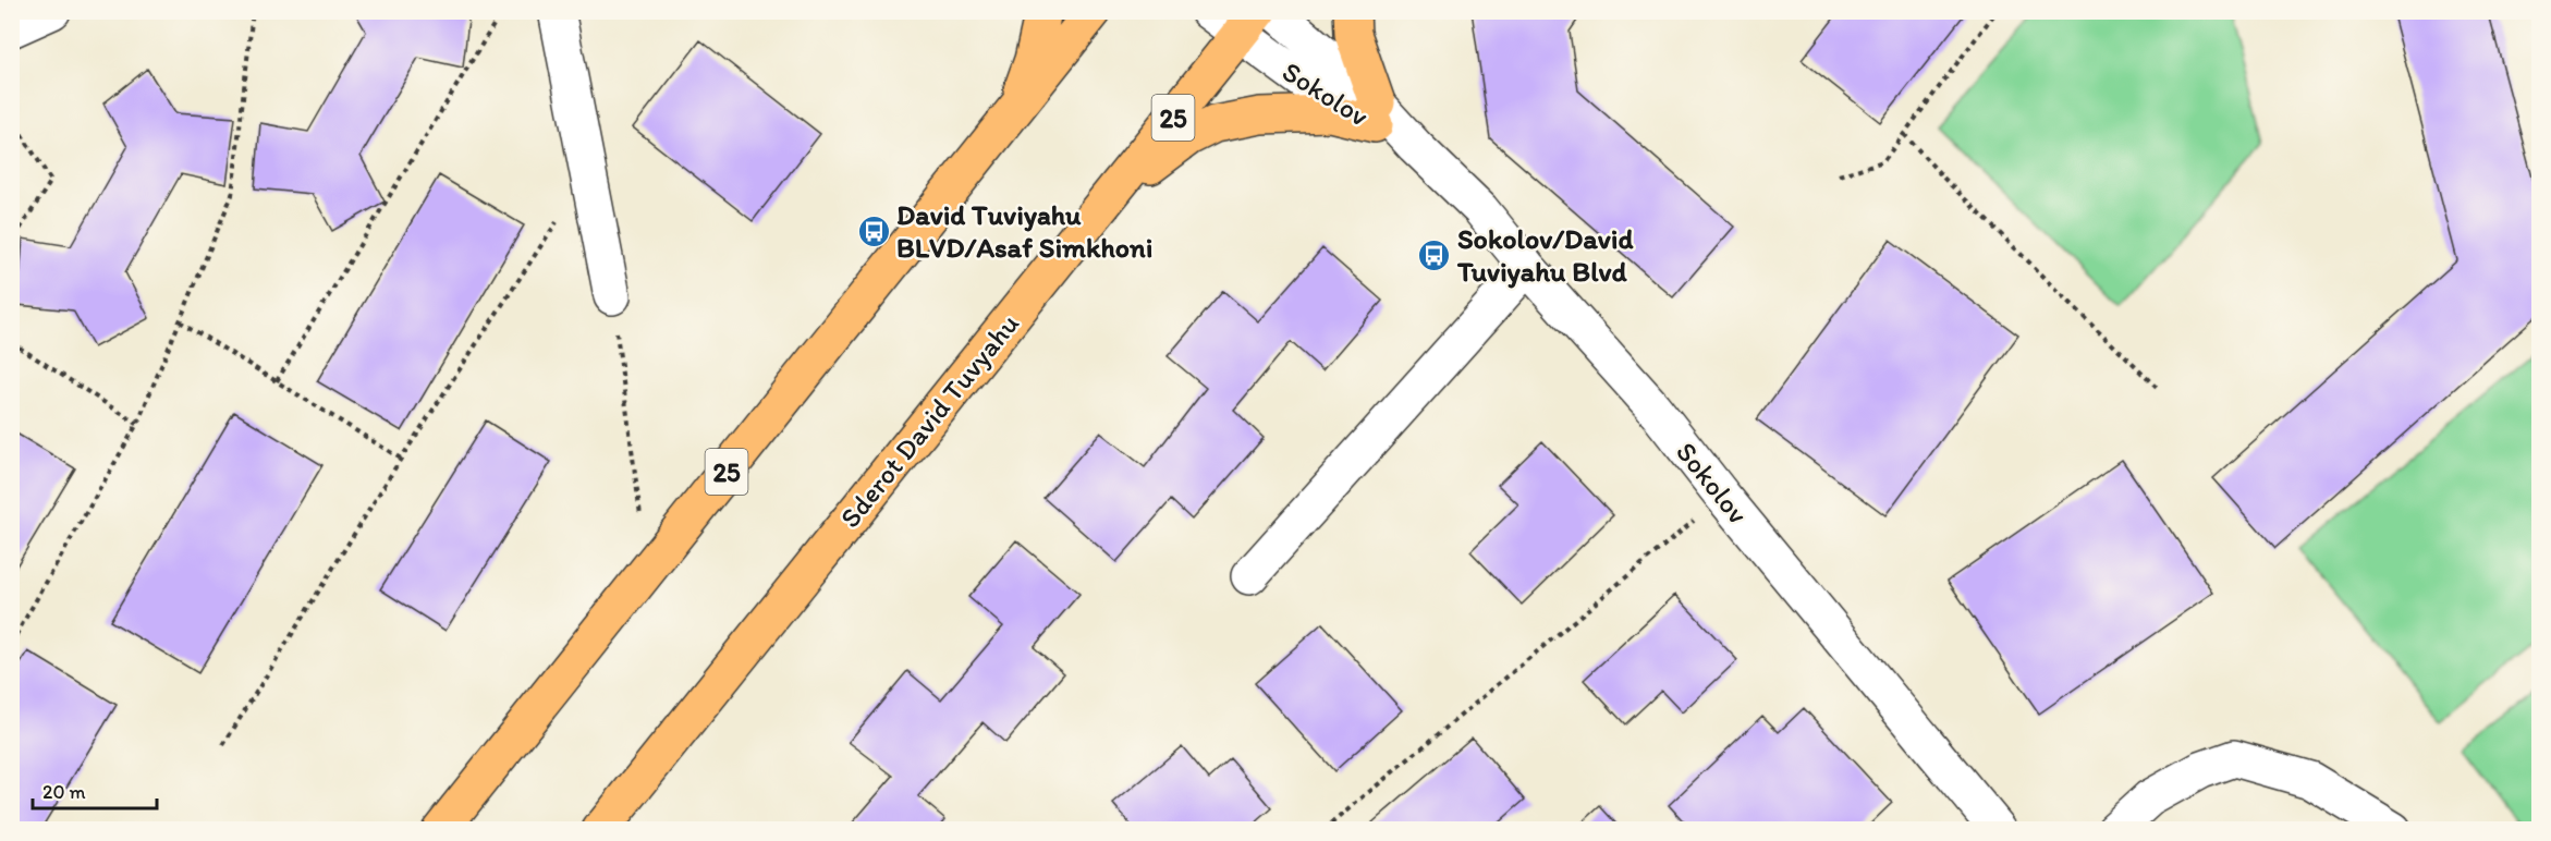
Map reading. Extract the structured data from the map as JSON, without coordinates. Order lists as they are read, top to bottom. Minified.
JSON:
{"streets":{"highway":["25","Sderot David Tuvyahu"],"street":["Sokolov"]},"crossings":[["Sokolov","Sderot David Tuvyahu"]],"places":{"bus stop":["David Tuviyahu BLVD/Asaf Simkhoni","Sokolov/David Tuviyahu Blvd"]},"scale_bar":"20 m"}
